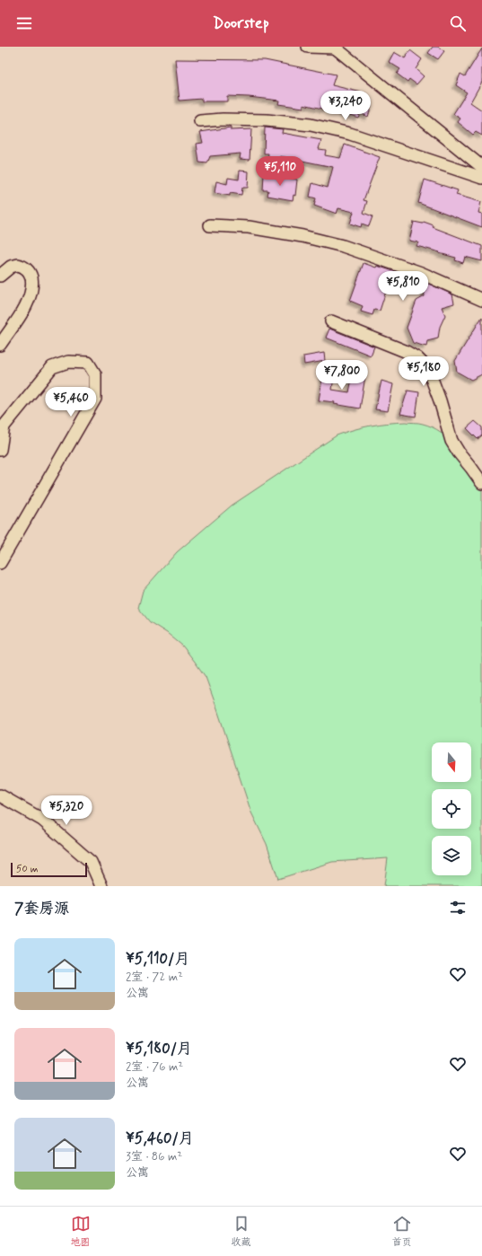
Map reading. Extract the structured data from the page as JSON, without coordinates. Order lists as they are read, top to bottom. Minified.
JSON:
{"scale_bar":"50 m","north":"bottom","page":{"header":"Doorstep","price":["¥3,240","¥5,110","¥5,810","¥5,180","¥7,800","¥5,460","¥5,320"],"scale":"50 m","heading":"7套房源","list":[{"name":"¥5,110/月","note":"2室 · 72 m² · 公寓"},{"name":"¥5,180/月","note":"2室 · 76 m² · 公寓"},{"name":"¥5,460/月","note":"3室 · 86 m² · 公寓"}],"tabs":["地图","收藏","首页"]}}
